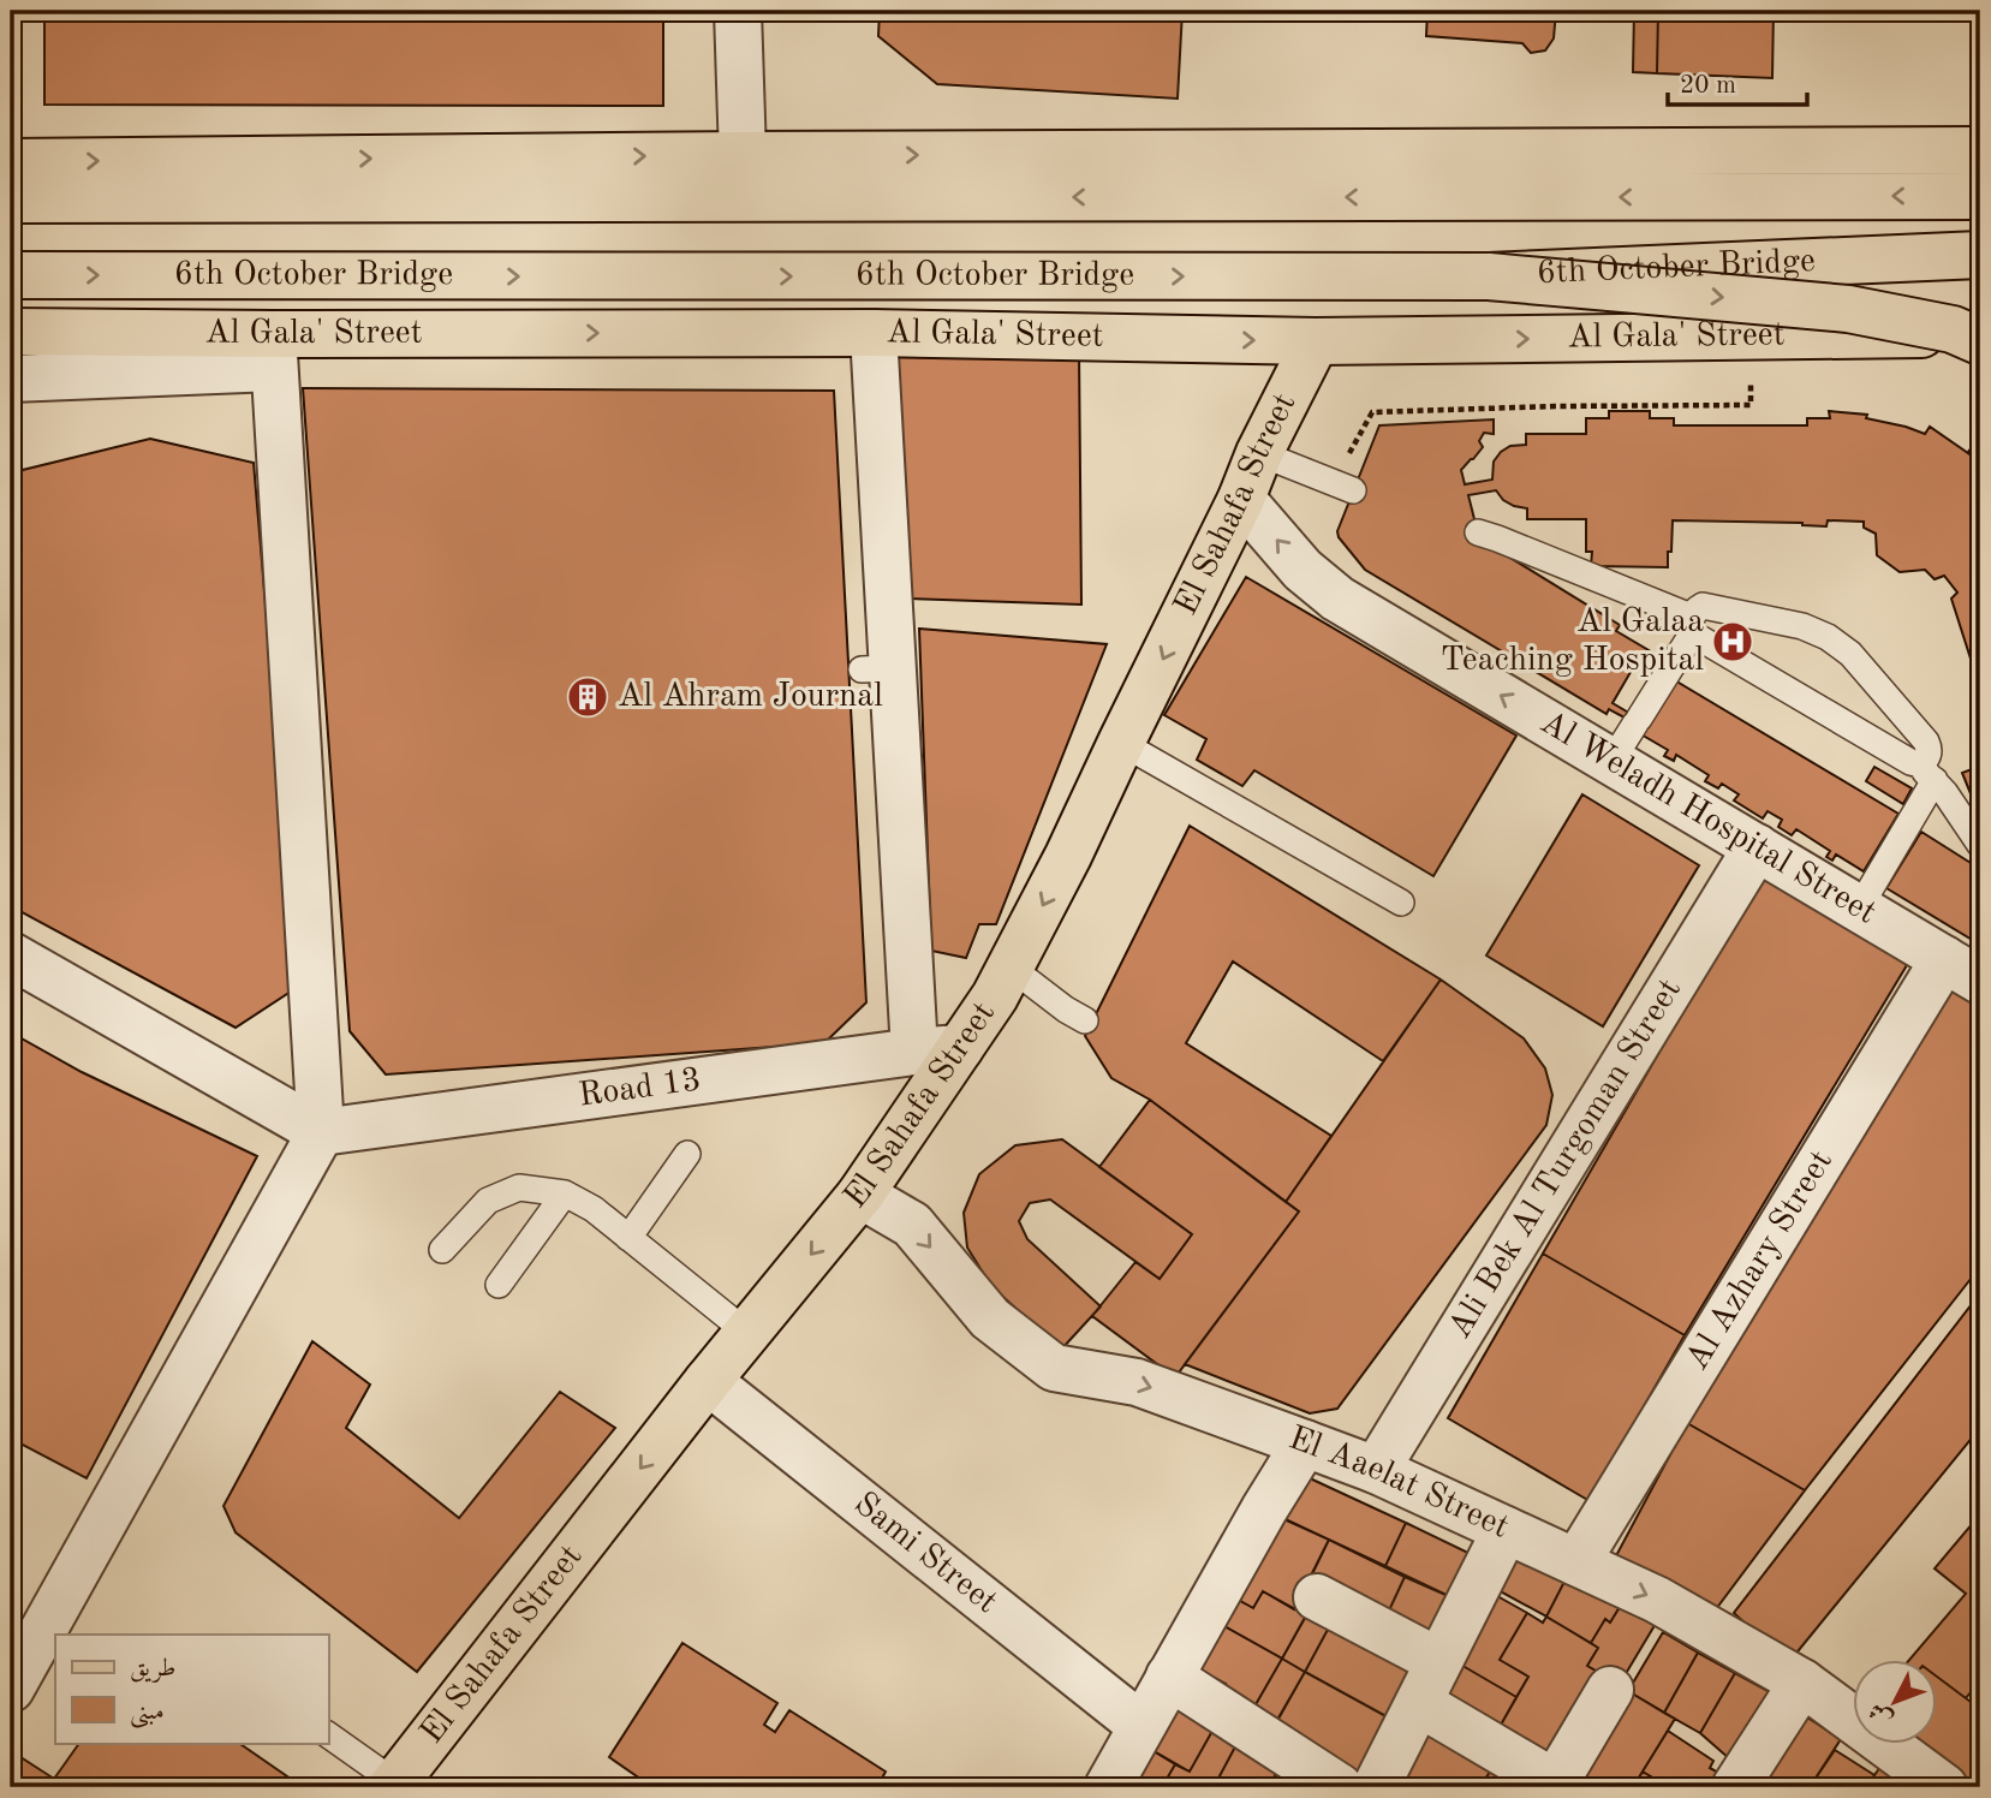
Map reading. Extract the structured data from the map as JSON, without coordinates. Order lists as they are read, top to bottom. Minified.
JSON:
{"streets":{"main road":["6th October Bridge","Al Gala' Street","El Sahafa Street"],"street":["Al Weladh Hospital Street","Road 13","Ali Bek Al Turgoman Street","Al Azhary Street","El Aaelat Street","Sami Street"]},"crossings":[["Al Gala' Street","El Sahafa Street"],["El Sahafa Street","Al Weladh Hospital Street"],["El Sahafa Street","Road 13"],["El Sahafa Street","El Aaelat Street"],["El Sahafa Street","Sami Street"],["Al Weladh Hospital Street","Ali Bek Al Turgoman Street"],["Al Weladh Hospital Street","Al Azhary Street"],["Ali Bek Al Turgoman Street","El Aaelat Street"],["Al Azhary Street","El Aaelat Street"]],"one_way":["El Sahafa Street","Al Weladh Hospital Street","El Aaelat Street"],"places":{"hospital":["Al Galaa Teaching Hospital"],"building":["Al Ahram Journal"]},"legend":["طريق","مبنى"],"scale_bar":"20 m","north":"bottom left"}
